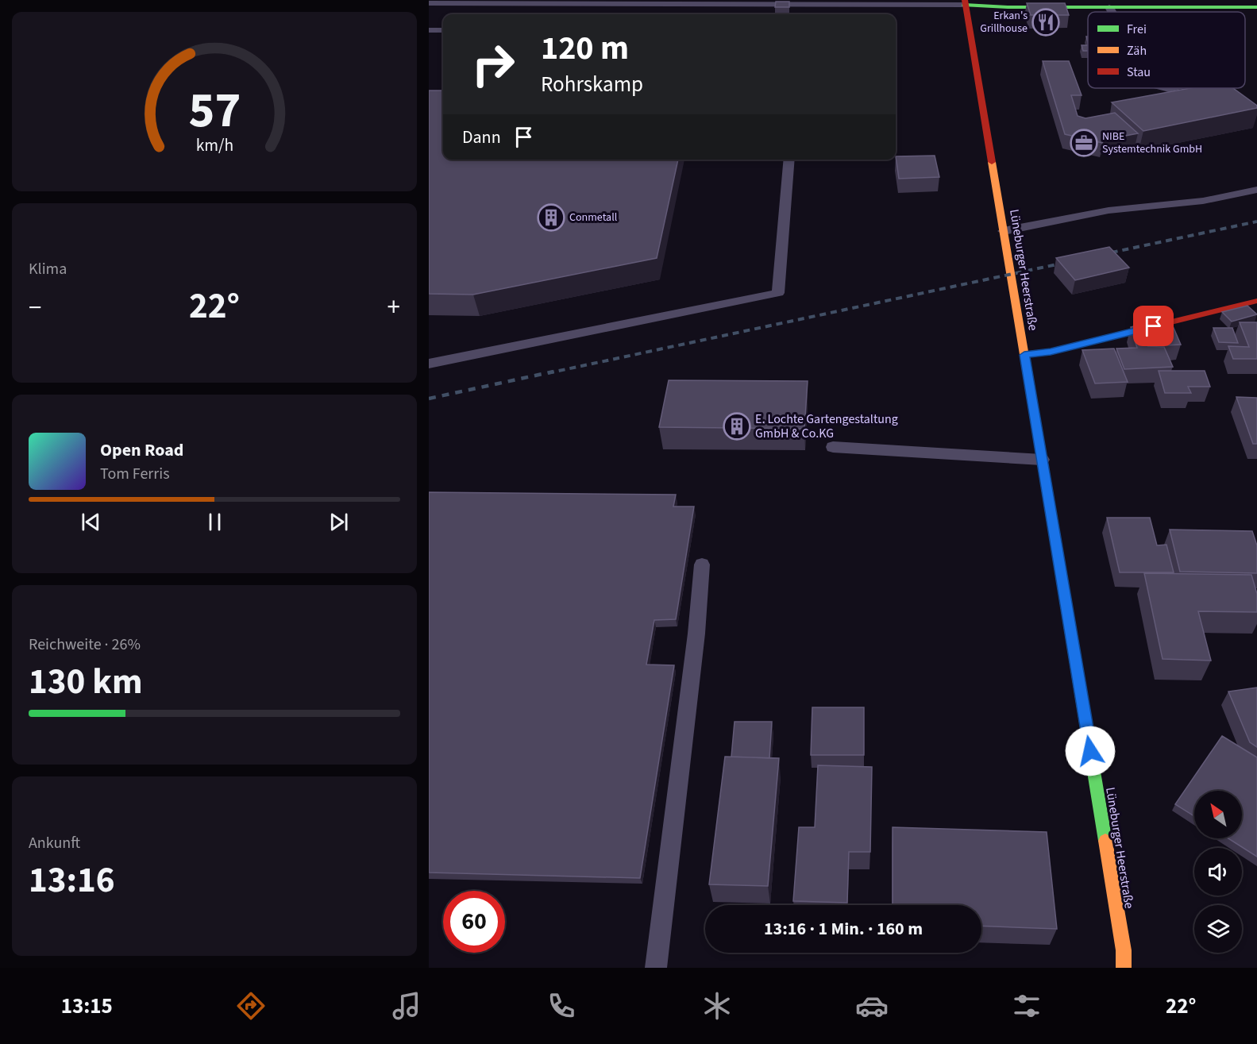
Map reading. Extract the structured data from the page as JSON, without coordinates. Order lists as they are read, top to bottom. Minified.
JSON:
{"streets":{"main road":["Lüneburger Heerstraße"]},"places":{"restaurant":["Erkan's Grillhouse"],"office":["NIBE Systemtechnik GmbH"],"building":["Conmetall","E. Lochte Gartengestaltung GmbH & Co.KG"]},"legend":["Frei","Zäh","Stau"],"north":"top left","page":{"turn":["120 m","Rohrskamp"],"then":"Dann","tile":["Klima",["Reichweite · 26%","130 km"],["Ankunft","13:16"]],"heat":["−","22°","+"],"song":["Open Road","Tom Ferris"],"limit":"60","trip":"13:16 · 1 Min. · 160 m","tabs":["13:15","22°"],"gauge":["57","km/h"]}}
